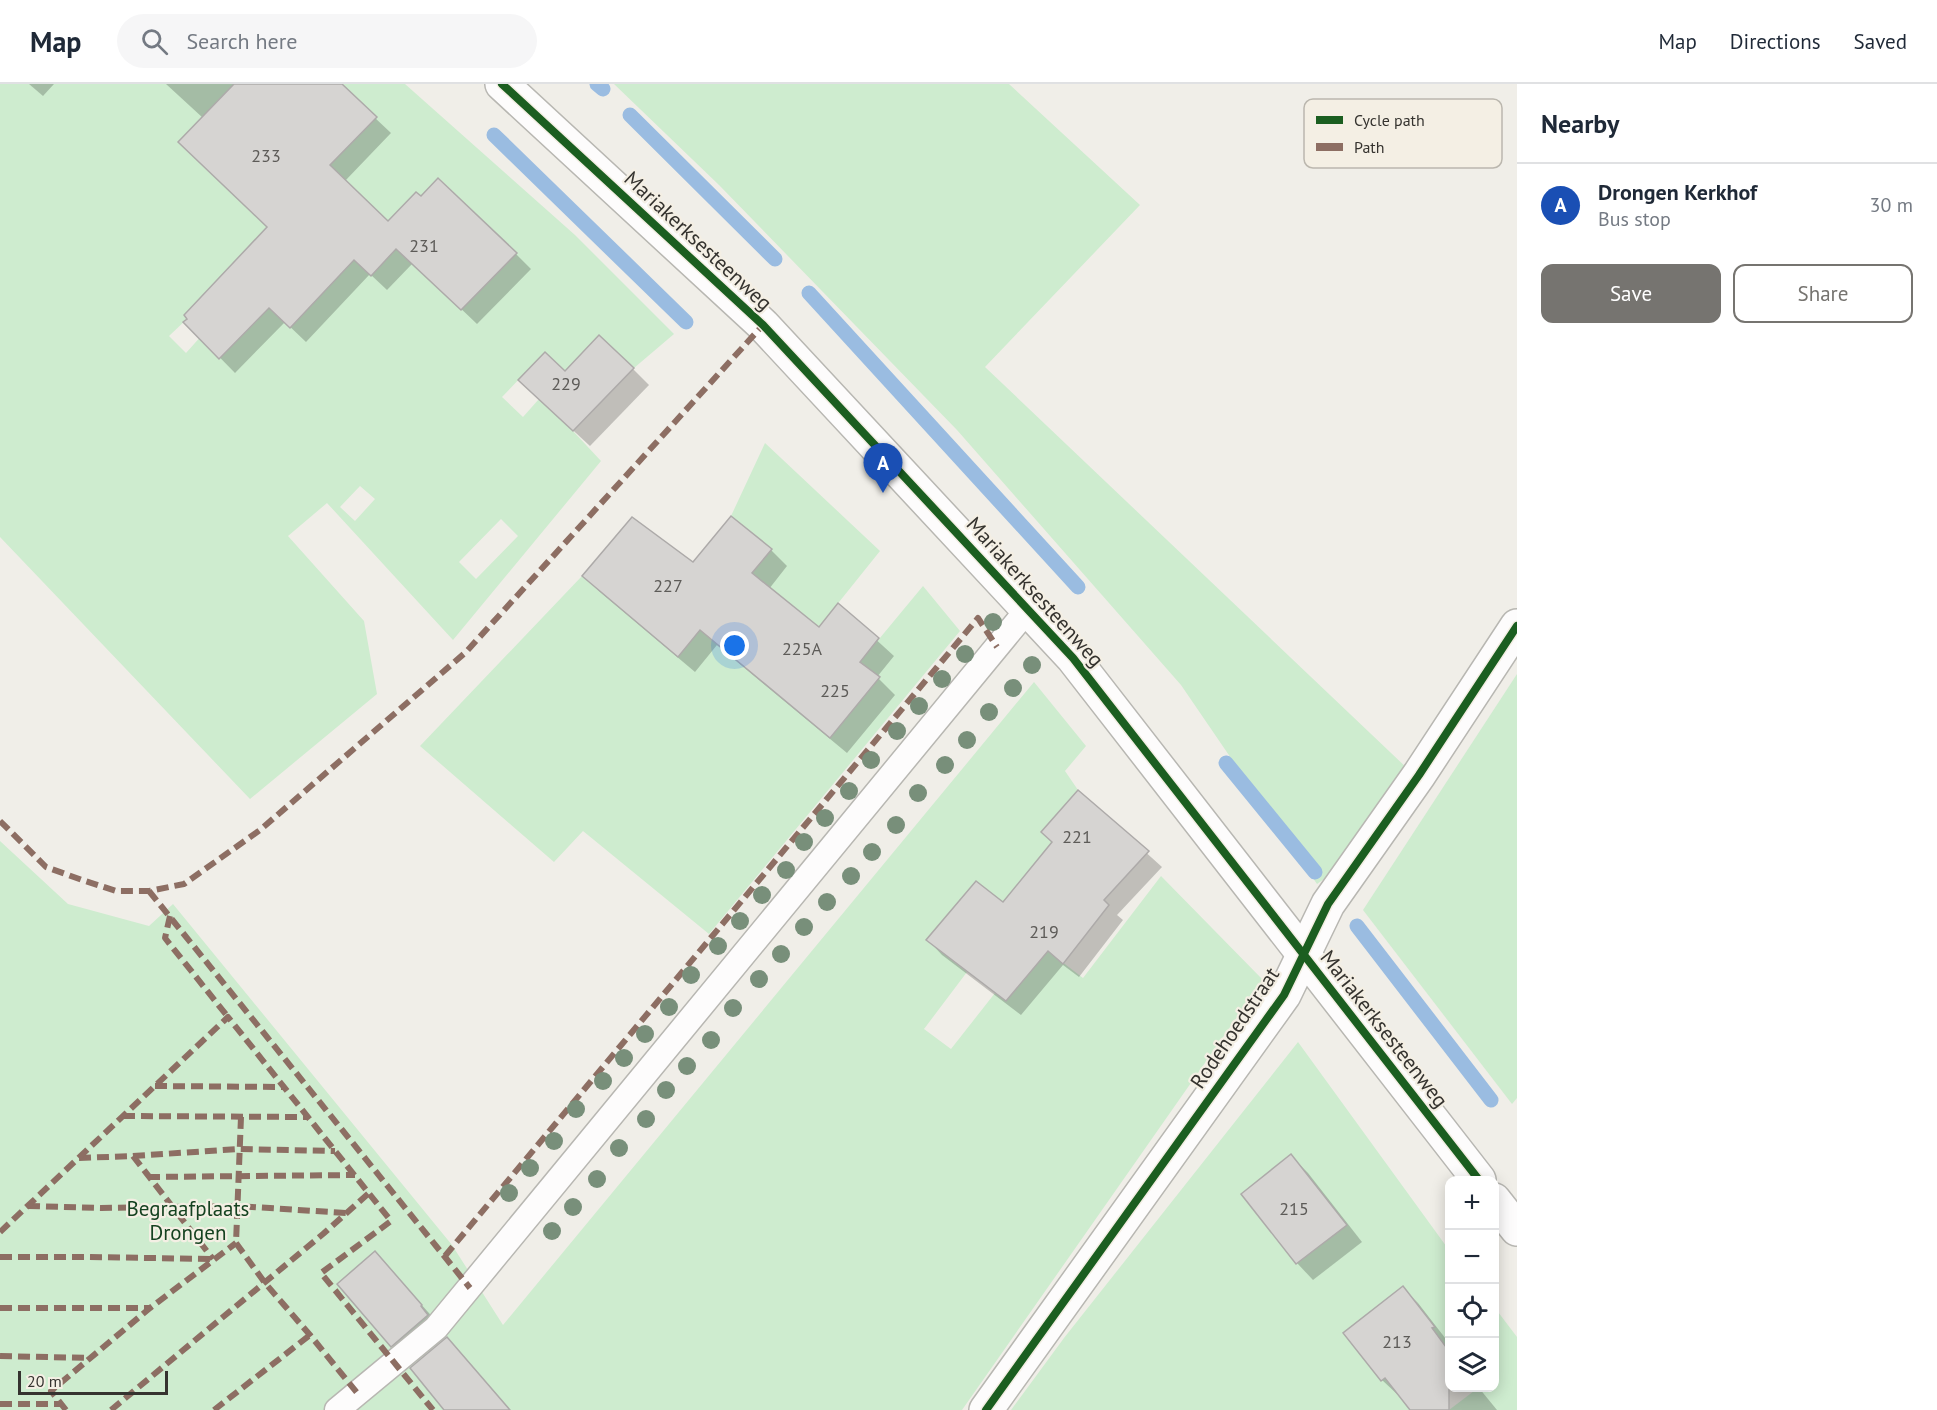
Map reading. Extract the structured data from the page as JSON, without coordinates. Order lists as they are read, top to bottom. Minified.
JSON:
{"streets":{"street":["Mariakerksesteenweg","Rodehoedstraat"]},"crossings":[["Mariakerksesteenweg","Rodehoedstraat"]],"parks":["Begraafplaats Drongen"],"house_numbers":["233","231","229","227","225A","225","221","219","215","213"],"legend":["Cycle path","Path"],"scale_bar":"20 m","page":{"header":"Map","search":"Search here","nav":["Map","Directions","Saved"],"heading":"Nearby","list":[{"mark":"A","name":"Drongen Kerkhof","note":"Bus stop","value":"30 m"}],"buttons":["Save","Share"],"pins":"A","map_buttons":["+","−"],"scale":"20 m"}}
